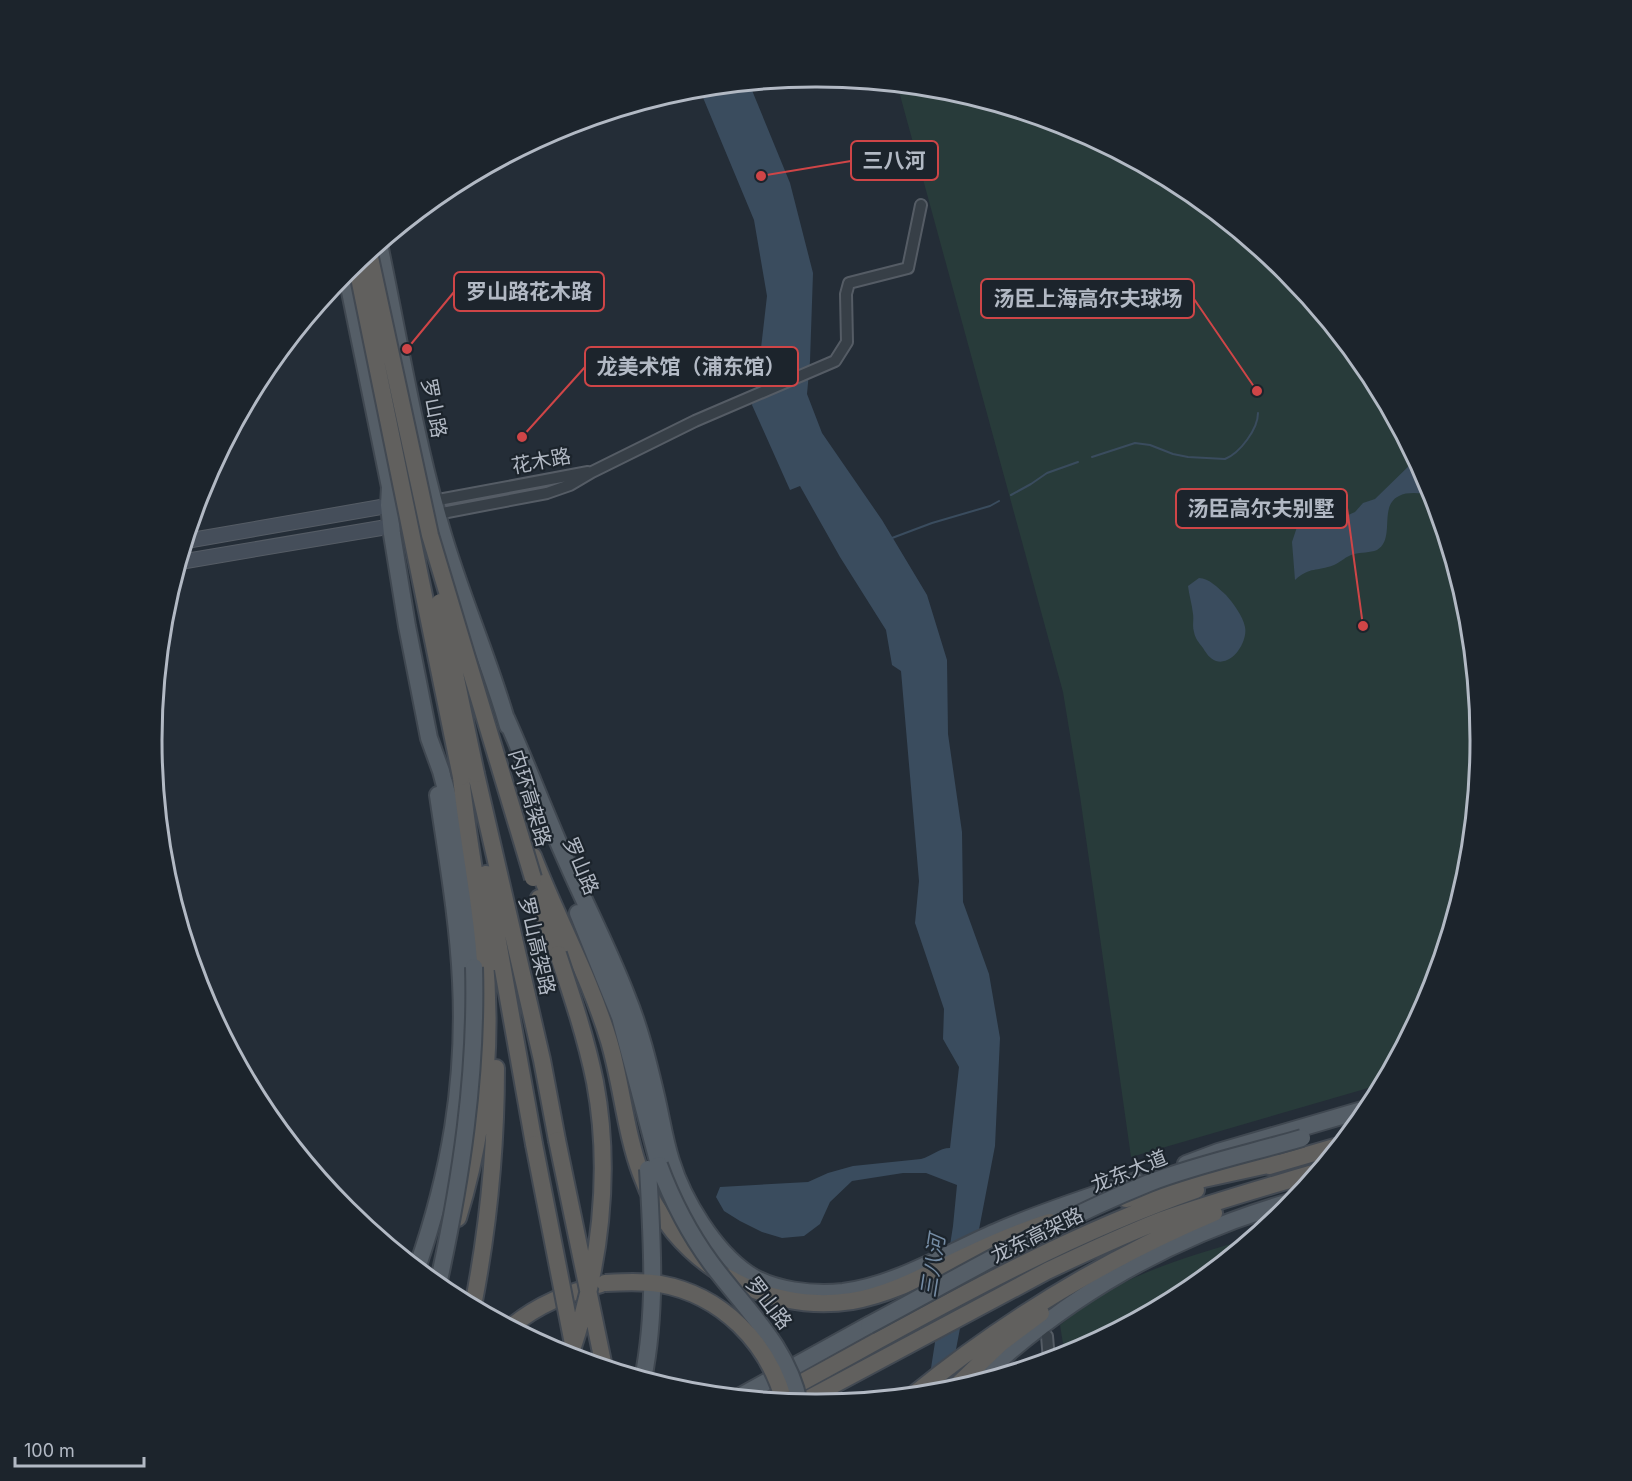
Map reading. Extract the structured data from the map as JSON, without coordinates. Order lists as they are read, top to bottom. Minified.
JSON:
{"streets":{"highway":["内环高架路","罗山高架路","龙东高架路"],"main road":["罗山路","花木路","龙东大道"]},"crossings":[["罗山路","花木路"],["内环高架路","罗山高架路"]],"water":["三八河"],"places":["三八河","罗山路花木路","汤臣上海高尔夫球场","龙美术馆（浦东馆）","汤臣高尔夫别墅"],"scale_bar":"100 m"}
